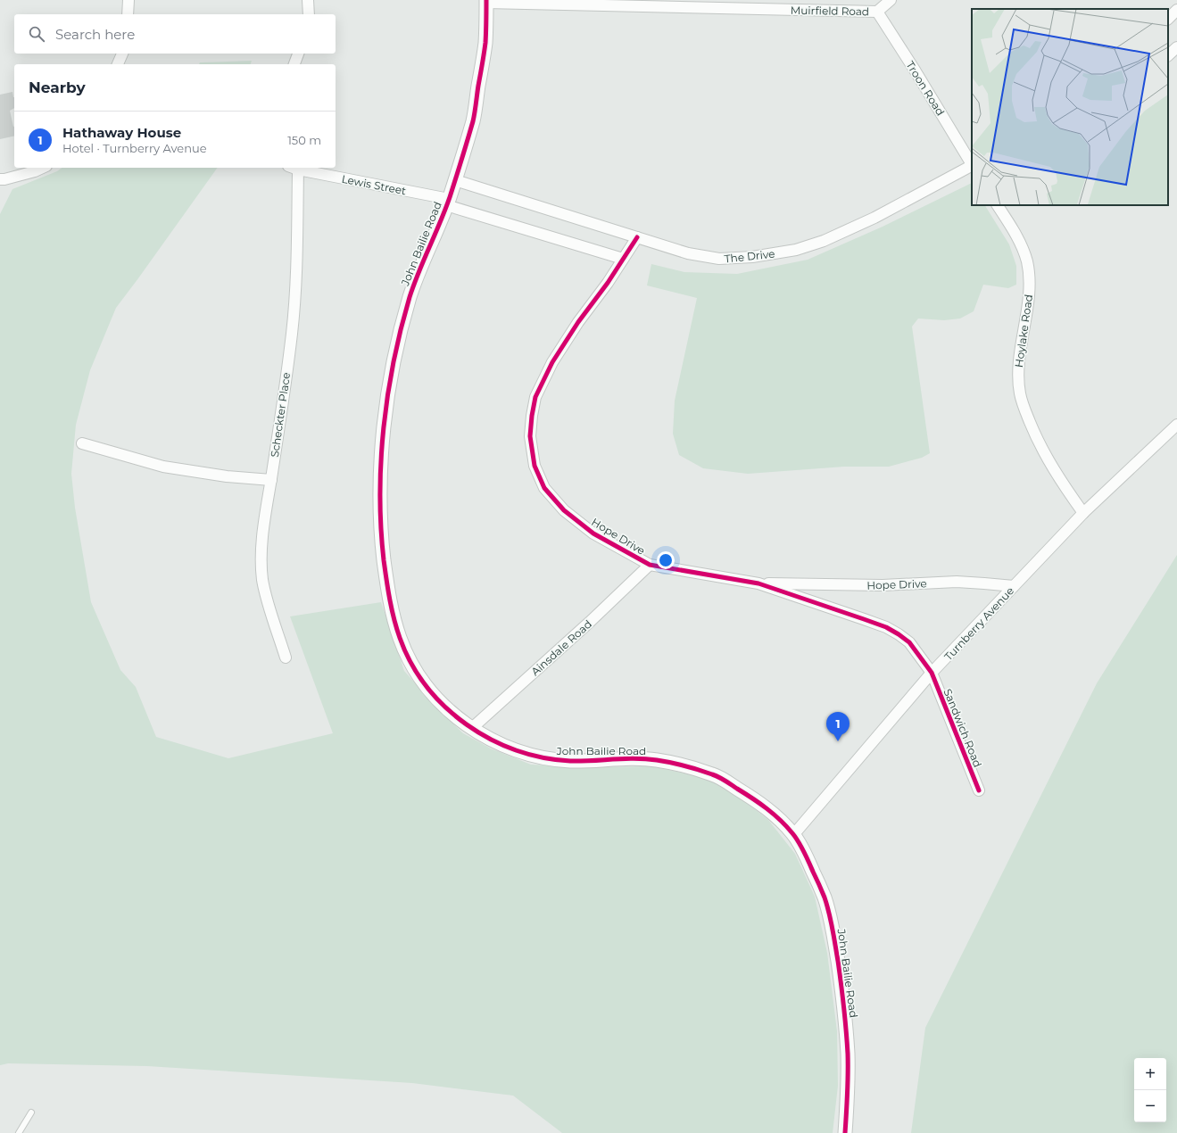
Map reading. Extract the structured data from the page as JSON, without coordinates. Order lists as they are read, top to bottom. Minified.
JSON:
{"streets":{"street":["Muirfield Road","Troon Road","Lewis Street","John Bailie Road","The Drive","Hoylake Road","Scheckter Place","Hope Drive","Turnberry Avenue","Ainsdale Road","Sandwich Road"]},"crossings":[["Muirfield Road","Troon Road"],["Muirfield Road","John Bailie Road"],["Lewis Street","John Bailie Road"],["Lewis Street","Scheckter Place"],["John Bailie Road","The Drive"],["John Bailie Road","Turnberry Avenue"],["John Bailie Road","Ainsdale Road"],["The Drive","Hope Drive"],["Hoylake Road","Turnberry Avenue"],["Hope Drive","Turnberry Avenue"],["Hope Drive","Ainsdale Road"],["Hope Drive","Sandwich Road"],["Turnberry Avenue","Sandwich Road"]],"page":{"search":"Search here","heading":"Nearby","list":[{"mark":"1","name":"Hathaway House","note":"Hotel · Turnberry Avenue","value":"150 m"}],"pins":"1","map_buttons":["+","−"]}}
